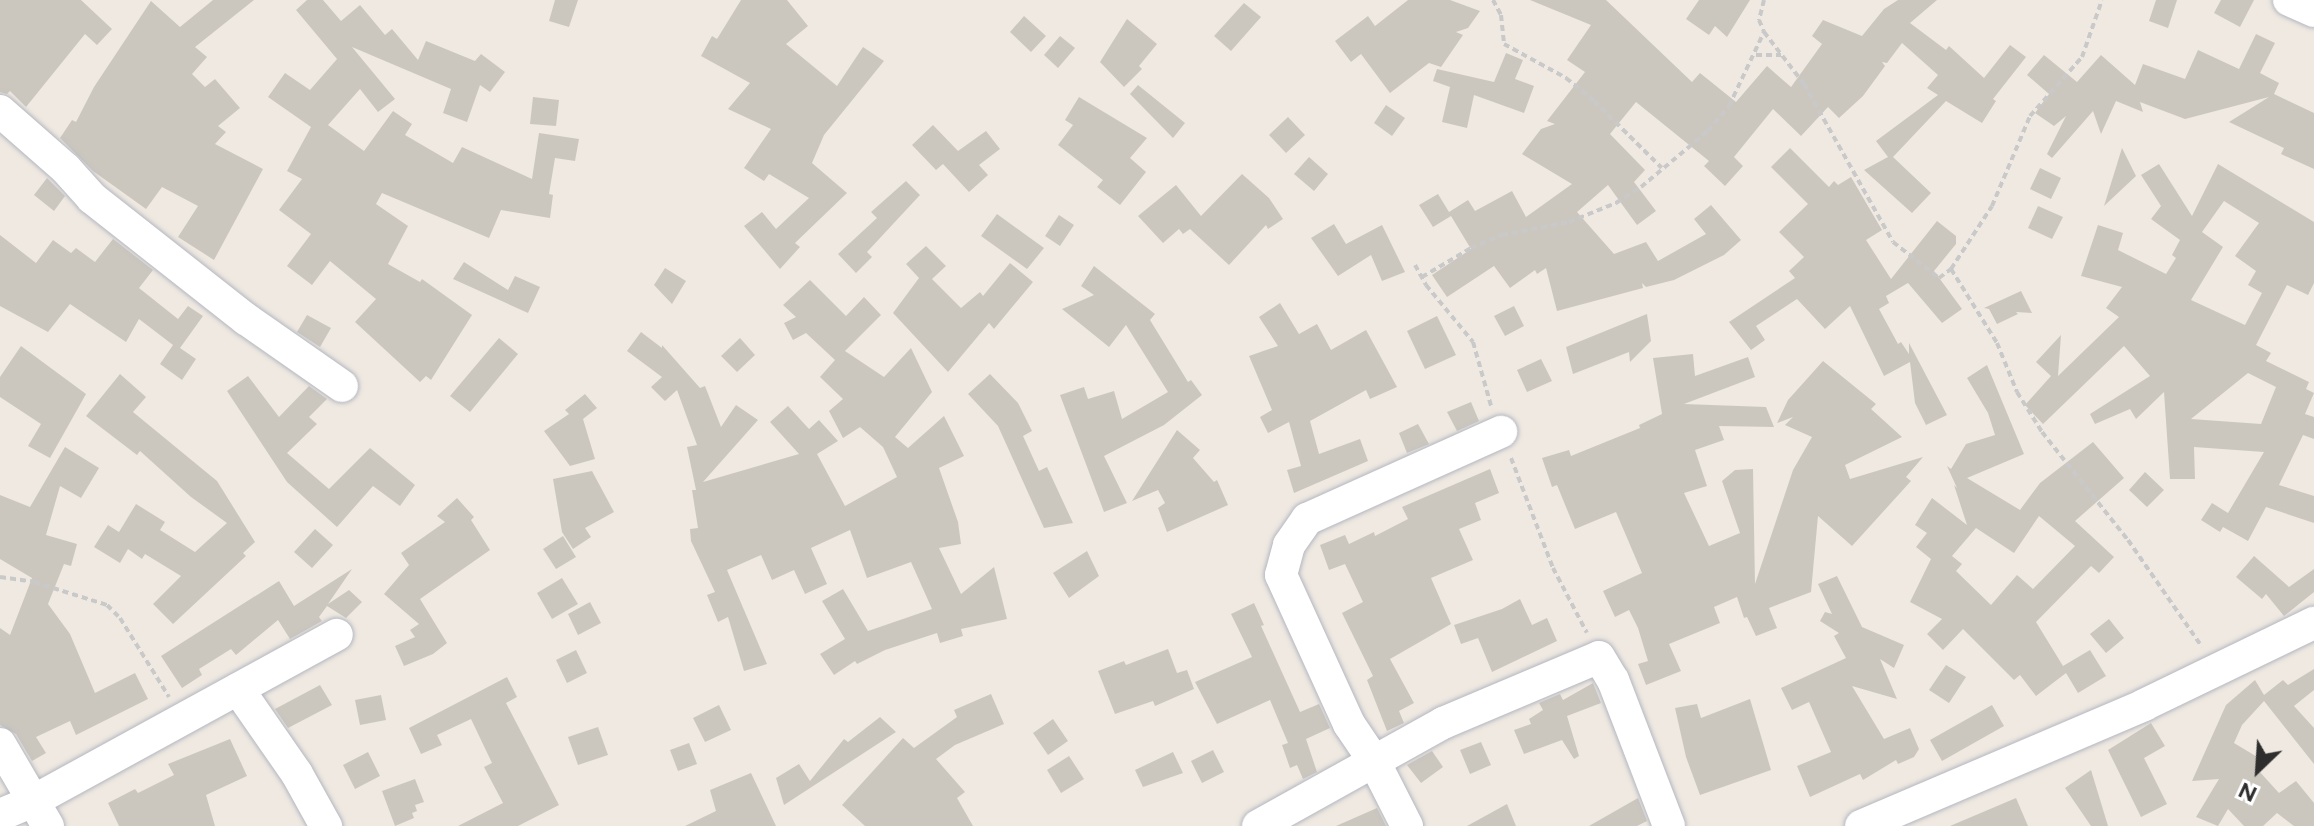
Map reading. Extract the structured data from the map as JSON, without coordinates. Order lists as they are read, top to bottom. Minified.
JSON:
{"north":"bottom left"}
